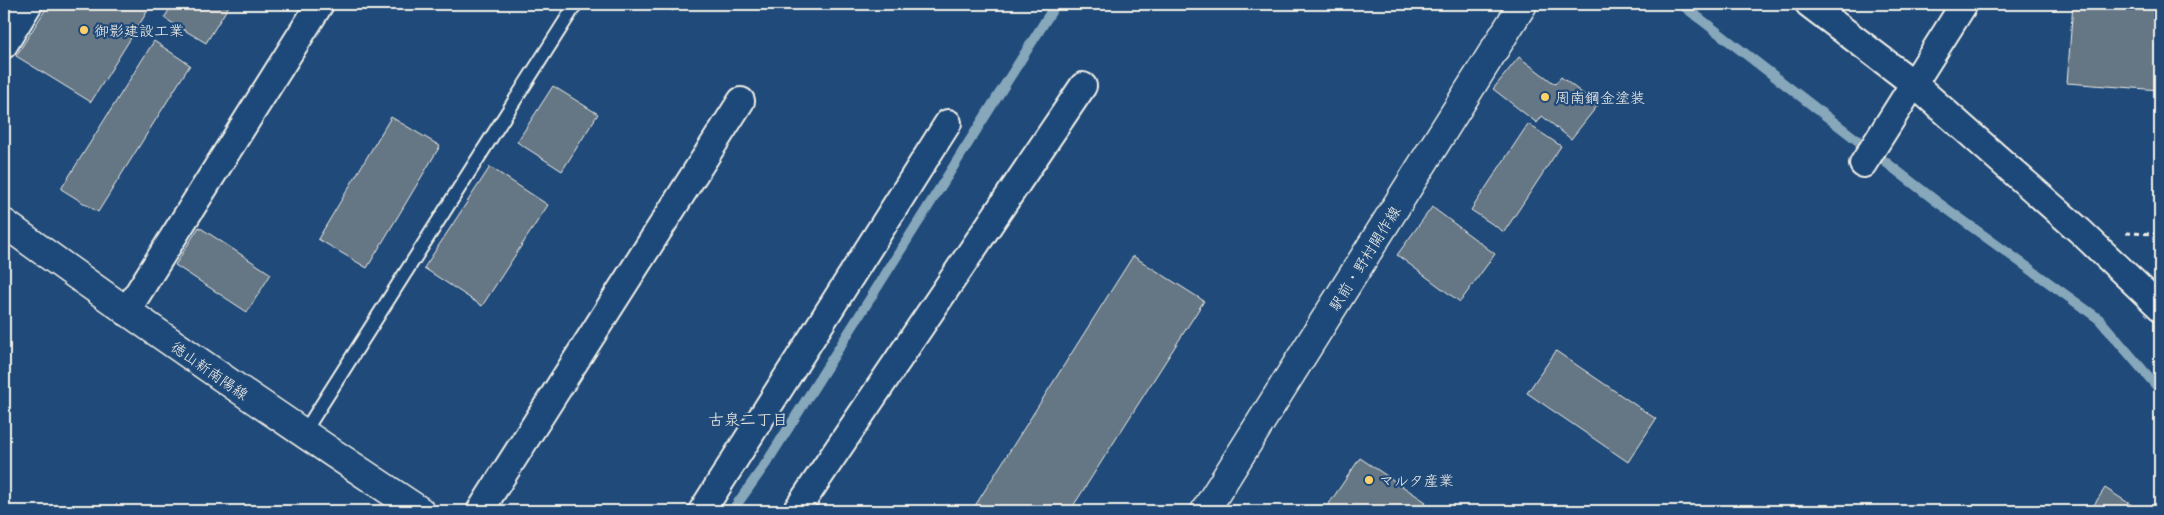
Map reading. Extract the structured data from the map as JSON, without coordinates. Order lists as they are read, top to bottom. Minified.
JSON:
{"streets":{"street":["駅前・野村開作線","徳山新南陽線"]},"districts":["古泉二丁目"],"places":["御影建設工業","周南鋼金塗装","マルタ産業"]}
